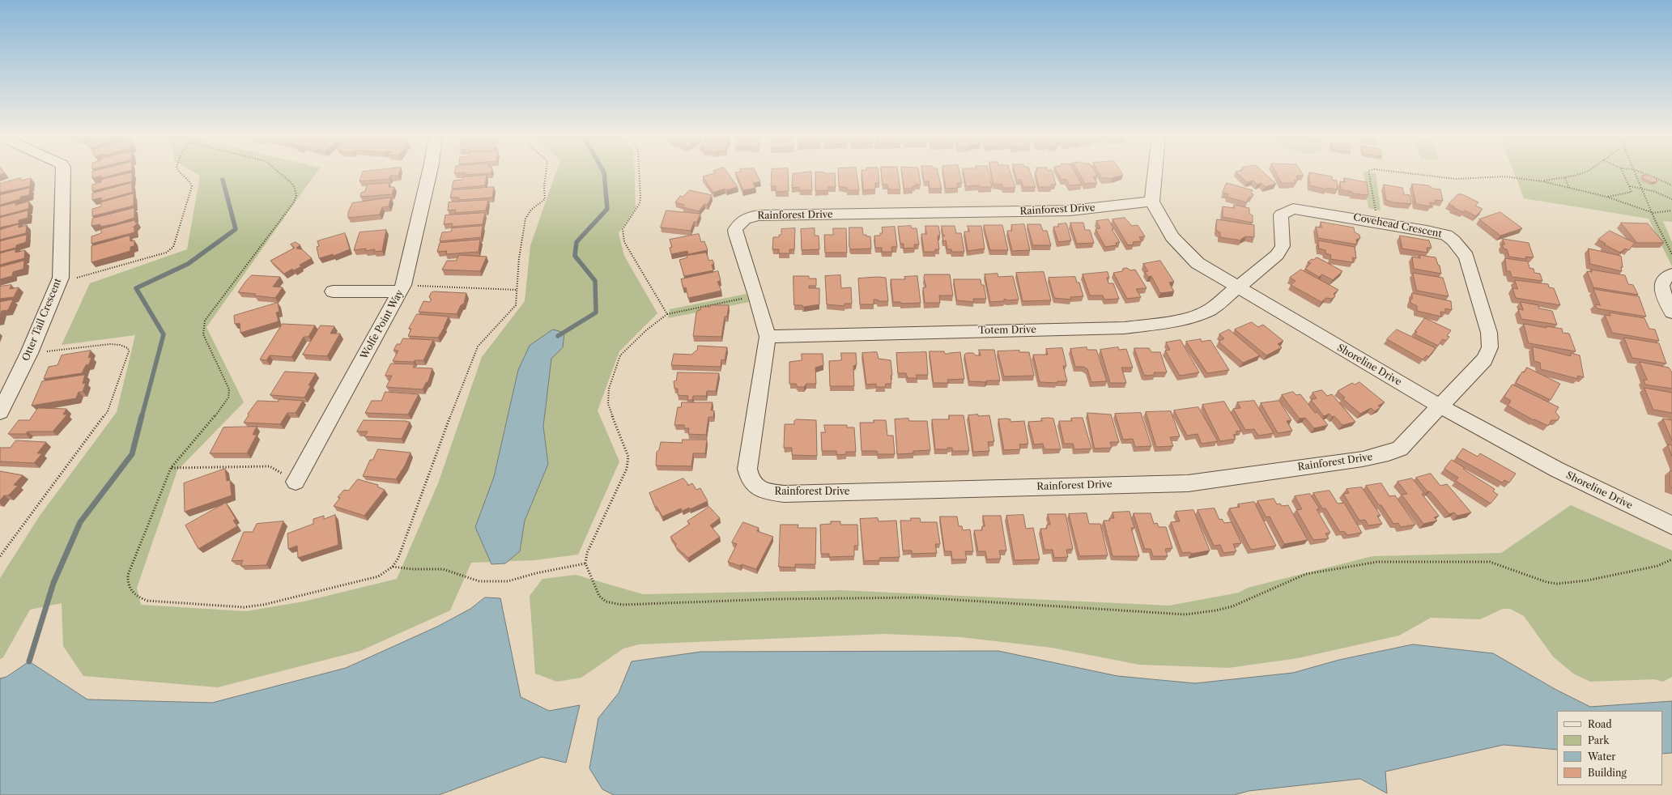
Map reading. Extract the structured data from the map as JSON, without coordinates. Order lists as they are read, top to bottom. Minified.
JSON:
{"streets":{"street":["Rainforest Drive","Covehead Crescent","Otter Tail Crescent","Wolfe Point Way","Totem Drive","Shoreline Drive"]},"crossings":[["Rainforest Drive","Covehead Crescent"],["Rainforest Drive","Totem Drive"],["Rainforest Drive","Shoreline Drive"],["Covehead Crescent","Totem Drive"],["Covehead Crescent","Shoreline Drive"],["Totem Drive","Shoreline Drive"]],"legend":["Road","Park","Water","Building"]}
